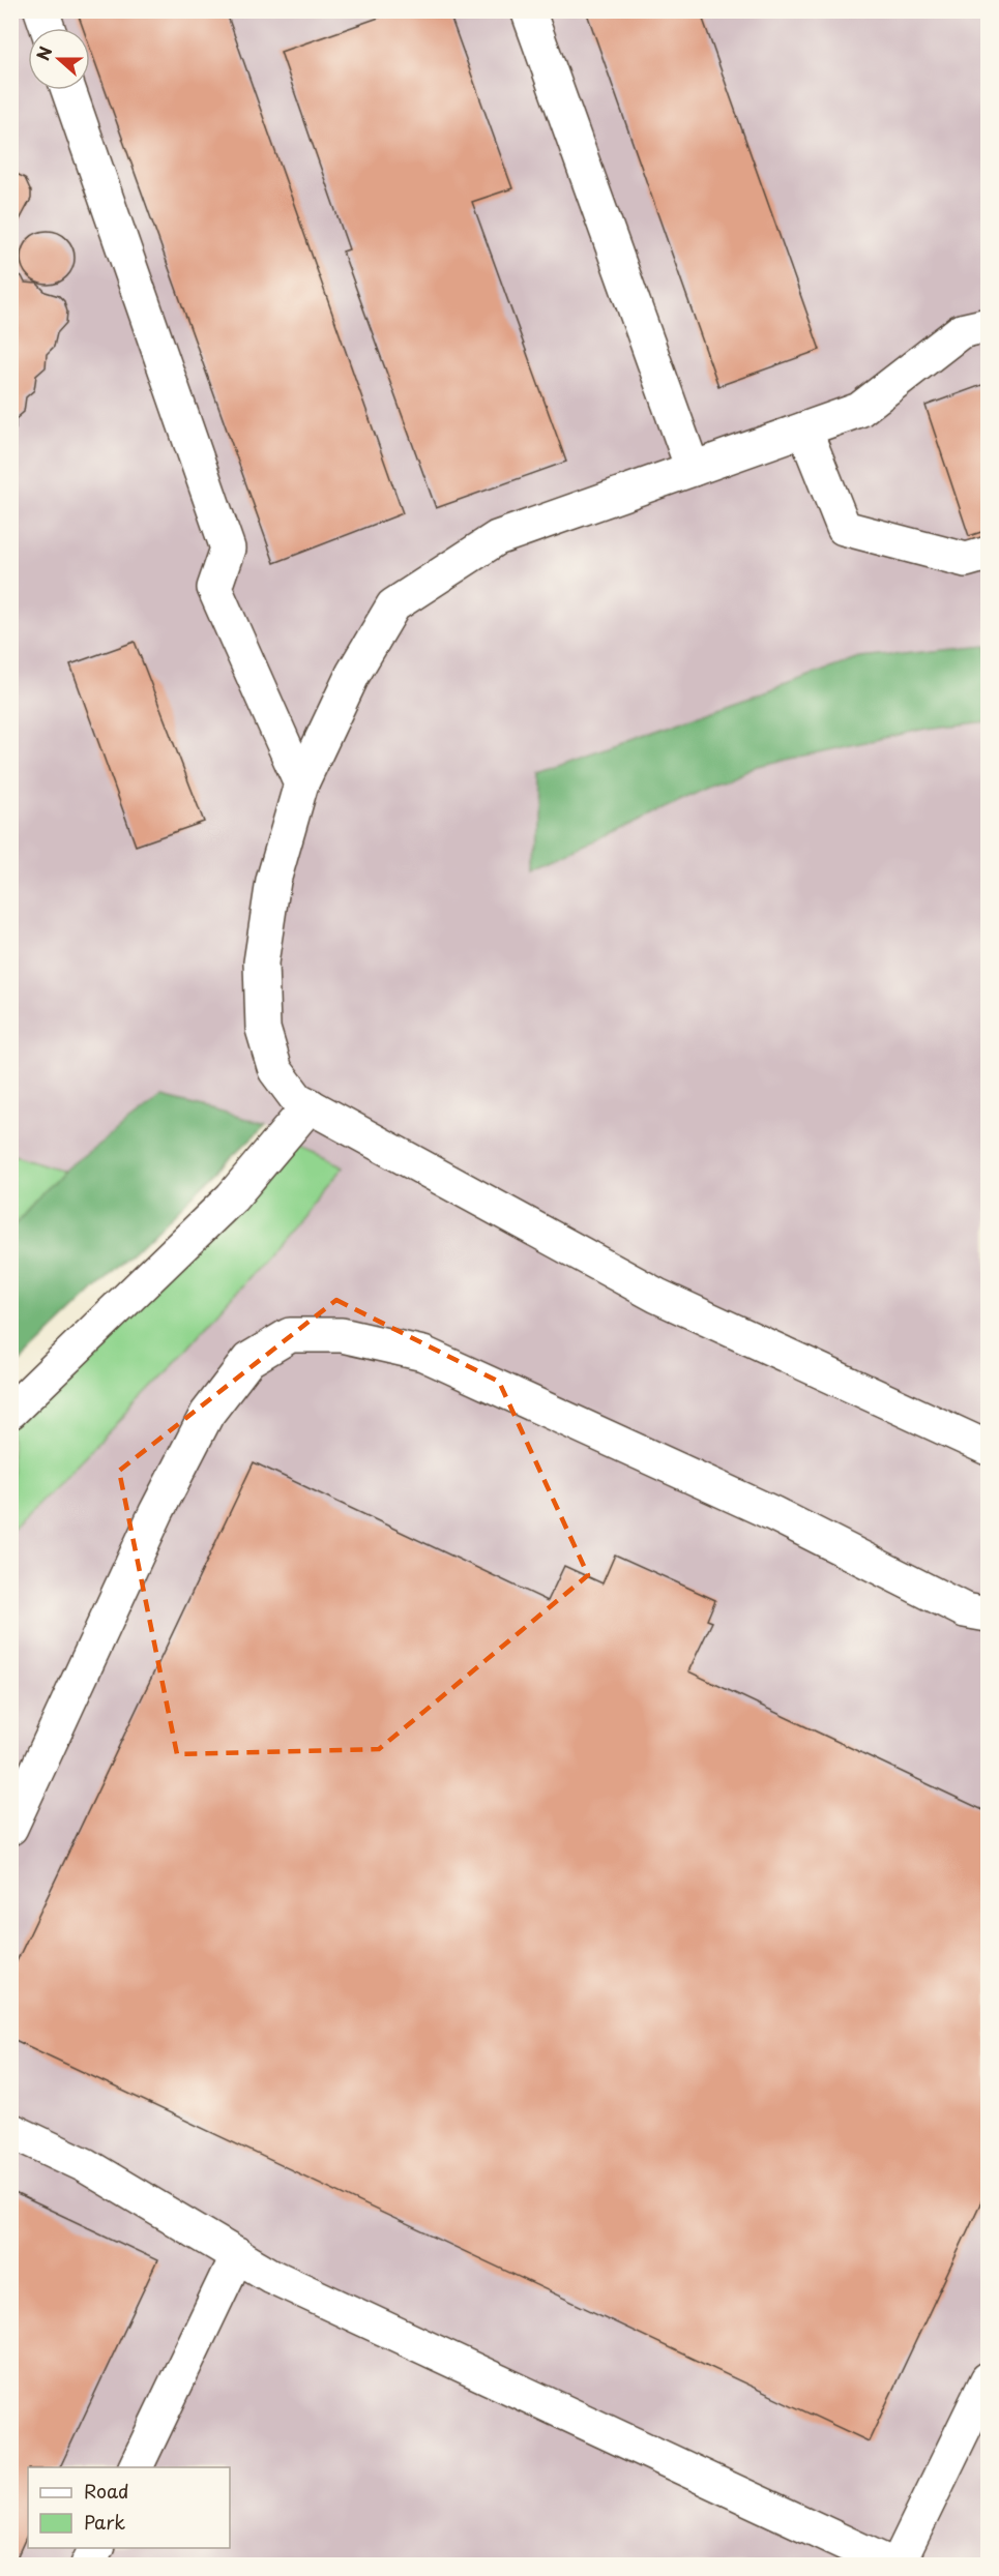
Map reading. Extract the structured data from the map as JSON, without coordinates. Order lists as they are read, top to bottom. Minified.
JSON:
{"legend":["Road","Park"],"north":"left"}
